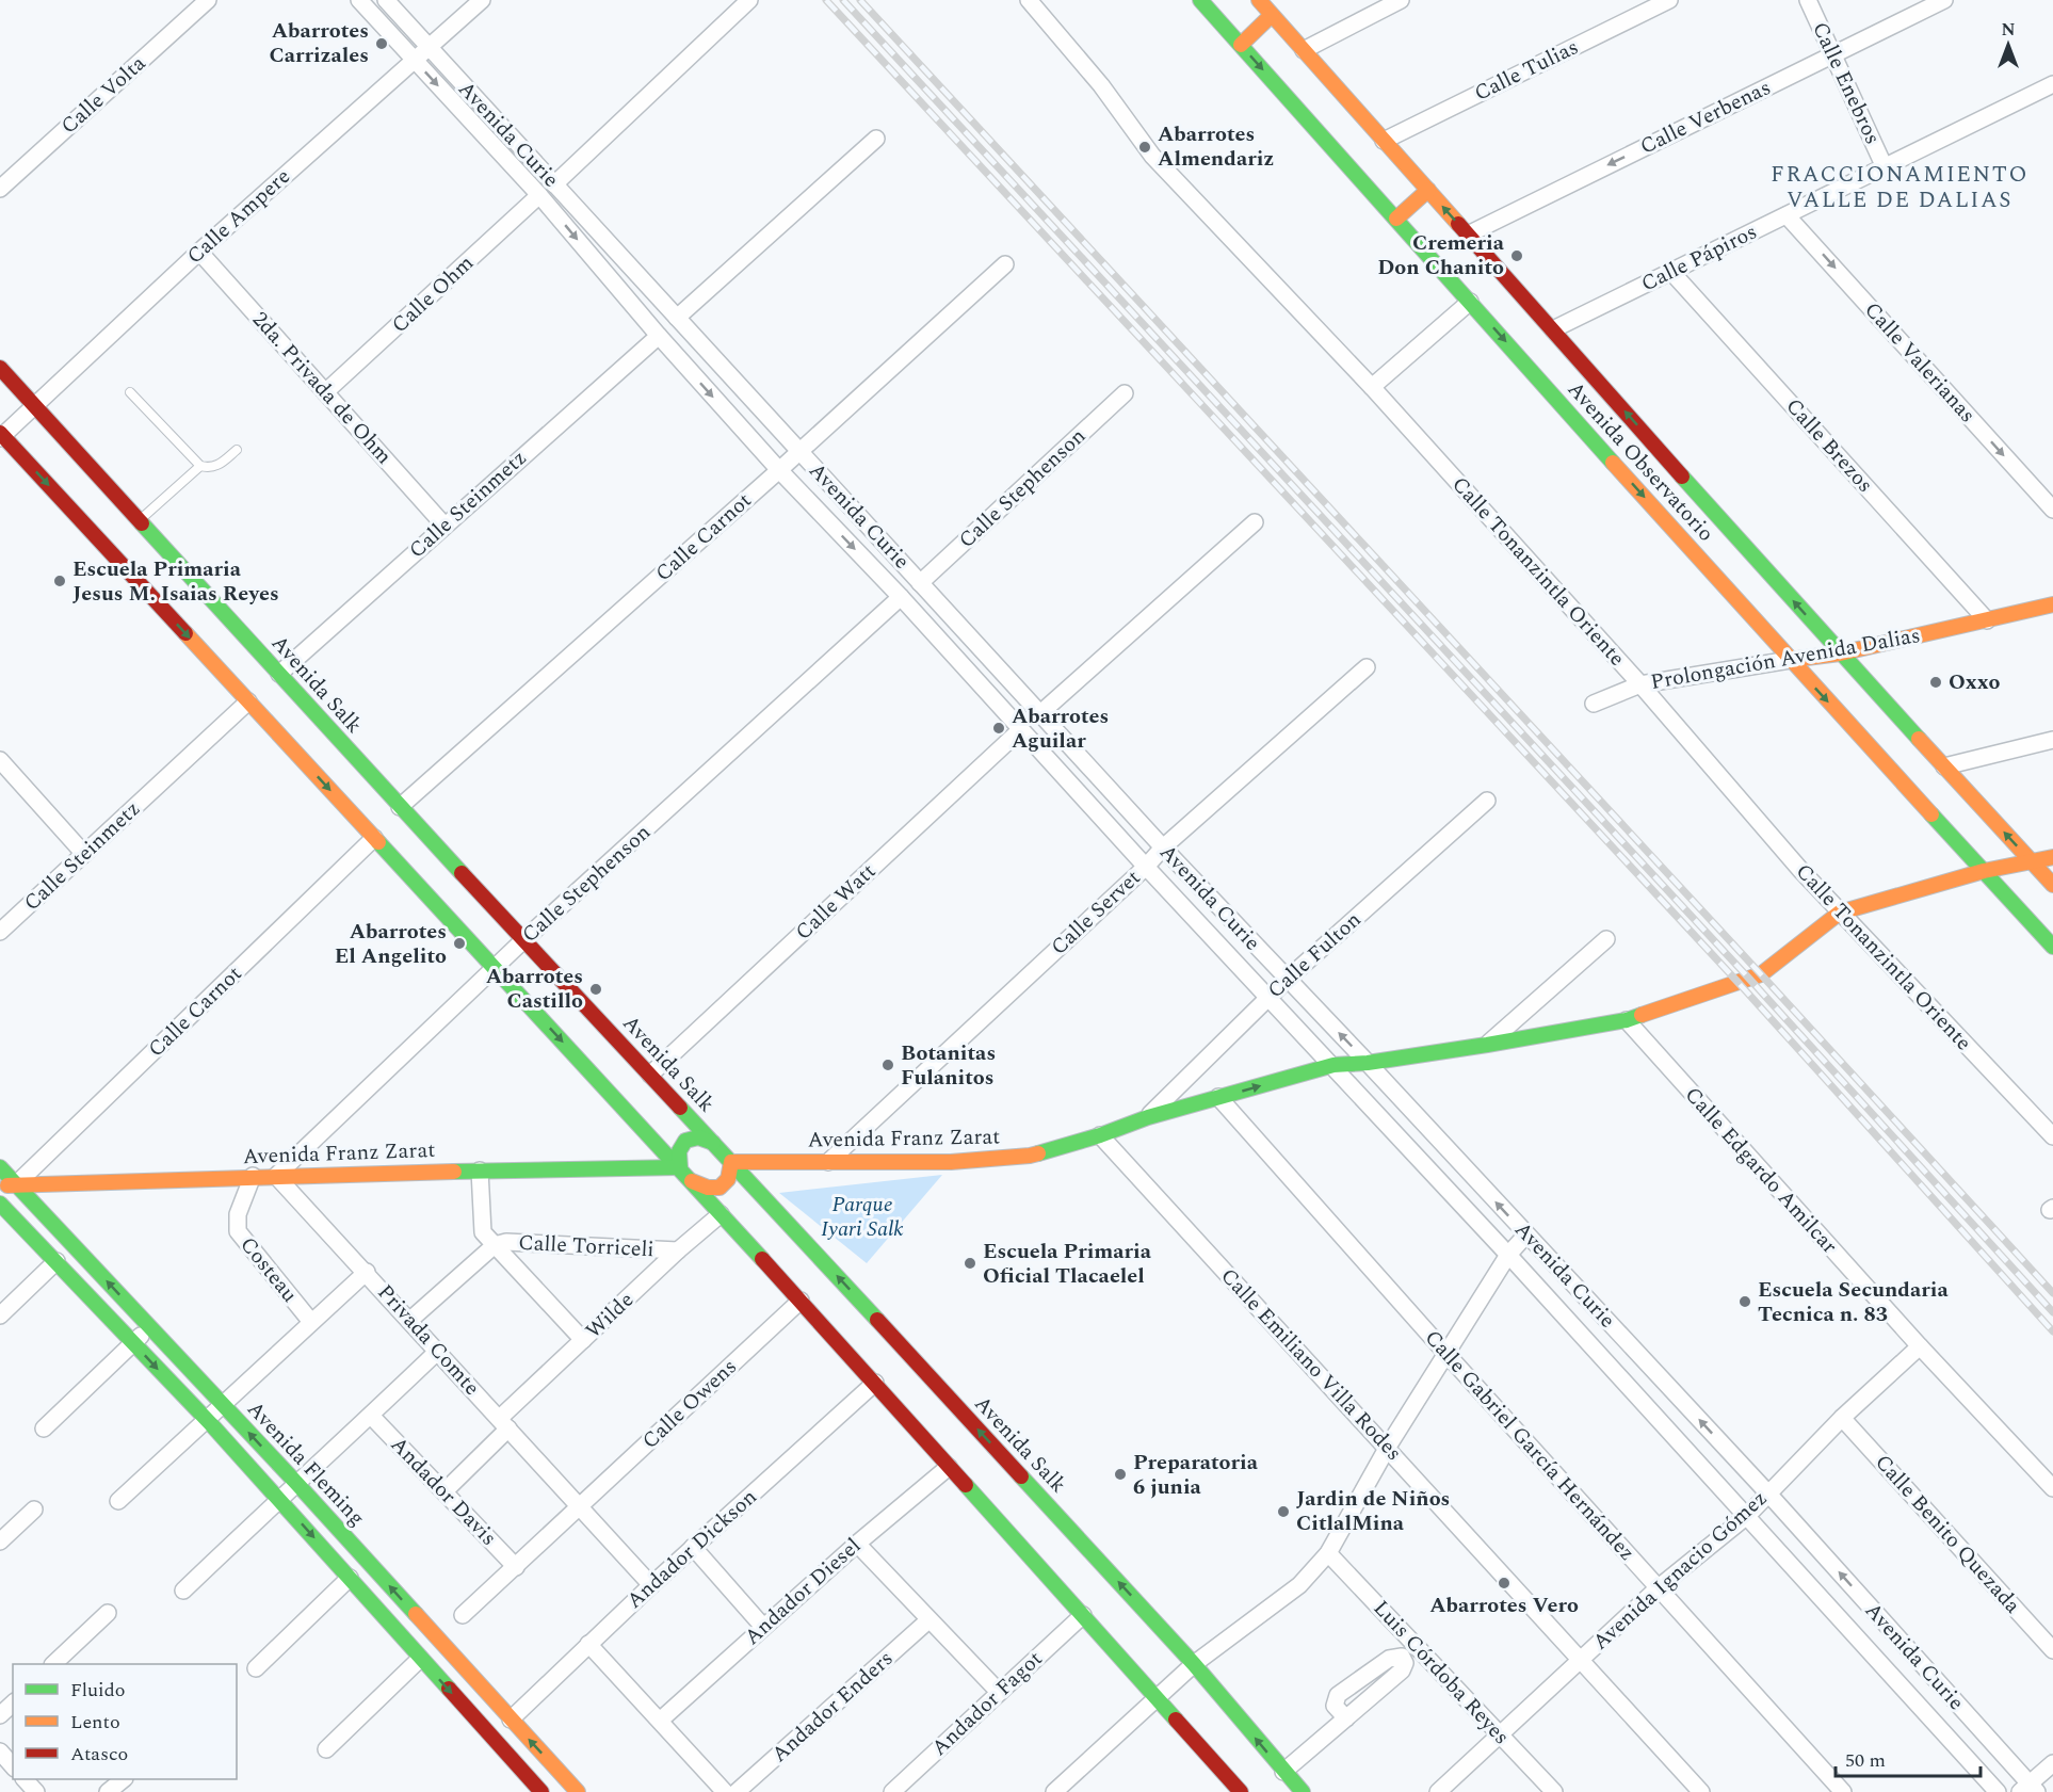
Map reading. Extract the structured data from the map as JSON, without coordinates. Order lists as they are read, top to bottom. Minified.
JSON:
{"streets":{"main road":["Avenida Observatorio","Prolongación Avenida Dalias","Avenida Salk","Avenida Franz Zarat","Avenida Fleming"],"street":["Calle Tulias","Calle Enebros","Calle Volta","Calle Verbenas","Avenida Curie","Calle Ampere","Calle Pápiros","Calle Ohm","Calle Valerianas","2da. Privada de Ohm","Calle Brezos","Calle Stephenson","Calle Steinmetz","Calle Carnot","Calle Tonanzintla Oriente","Calle Watt","Calle Servet","Calle Fulton","Calle Edgardo Amilcar","Calle Torriceli","Costeau","Wilde","Privada Comte","Calle Emiliano Villa Rodes","Calle Owens","Calle Gabriel García Hernández","Andador Davis","Calle Benito Quezada","Andador Dickson","Avenida Ignacio Gómez","Andador Diesel","Luis Córdoba Reyes","Andador Fagot","Andador Enders"]},"crossings":[["Calle Tulias","Avenida Observatorio"],["Calle Enebros","Calle Verbenas"],["Calle Enebros","Calle Pápiros"],["Calle Verbenas","Avenida Observatorio"],["Avenida Curie","Calle Ampere"],["Avenida Curie","Calle Ohm"],["Avenida Curie","Calle Stephenson"],["Avenida Curie","Calle Steinmetz"],["Avenida Curie","Calle Carnot"],["Avenida Curie","Calle Watt"],["Avenida Curie","Calle Servet"],["Avenida Curie","Calle Fulton"],["Avenida Curie","Avenida Franz Zarat"],["Avenida Curie","Avenida Ignacio Gómez"],["Calle Ampere","2da. Privada de Ohm"],["Calle Ampere","Avenida Salk"],["Calle Pápiros","Calle Valerianas"],["Calle Pápiros","Calle Brezos"],["Calle Pápiros","Avenida Observatorio"],["Calle Ohm","2da. Privada de Ohm"],["2da. Privada de Ohm","Calle Steinmetz"],["Calle Brezos","Prolongación Avenida Dalias"],["Avenida Observatorio","Prolongación Avenida Dalias"],["Calle Stephenson","Avenida Salk"],["Calle Stephenson","Avenida Franz Zarat"],["Calle Stephenson","Privada Comte"],["Calle Steinmetz","Avenida Salk"],["Calle Carnot","Avenida Salk"],["Calle Carnot","Avenida Franz Zarat"],["Calle Carnot","Avenida Fleming"],["Calle Tonanzintla Oriente","Prolongación Avenida Dalias"],["Calle Tonanzintla Oriente","Avenida Franz Zarat"],["Avenida Salk","Calle Watt"],["Avenida Salk","Avenida Franz Zarat"],["Calle Servet","Avenida Franz Zarat"],["Calle Fulton","Avenida Franz Zarat"],["Avenida Franz Zarat","Calle Edgardo Amilcar"],["Avenida Franz Zarat","Calle Torriceli"],["Avenida Franz Zarat","Costeau"],["Avenida Franz Zarat","Privada Comte"],["Avenida Franz Zarat","Calle Emiliano Villa Rodes"],["Avenida Franz Zarat","Calle Gabriel García Hernández"],["Avenida Franz Zarat","Avenida Fleming"],["Calle Edgardo Amilcar","Avenida Ignacio Gómez"],["Calle Torriceli","Wilde"],["Wilde","Privada Comte"],["Wilde","Andador Davis"],["Privada Comte","Calle Owens"],["Privada Comte","Andador Dickson"],["Calle Emiliano Villa Rodes","Avenida Ignacio Gómez"],["Calle Owens","Andador Davis"],["Calle Gabriel García Hernández","Avenida Ignacio Gómez"],["Avenida Fleming","Andador Dickson"],["Calle Benito Quezada","Avenida Ignacio Gómez"],["Avenida Ignacio Gómez","Luis Córdoba Reyes"]],"one_way":["Calle Verbenas","Calle Valerianas"],"districts":["FRACCIONAMIENTO VALLE DE DALIAS"],"parks":["Parque Iyari Salk"],"places":["Abarrotes Carrizales","Abarrotes Almendariz","Cremeria Don Chanito","Escuela Primaria Jesus M. Isaias Reyes","Oxxo","Abarrotes Aguilar","Abarrotes El Angelito","Abarrotes Castillo","Botanitas Fulanitos","Escuela Primaria Oficial Tlacaelel","Escuela Secundaria Tecnica n. 83","Preparatoria 6 junia","Jardin de Niños CitlalMina","Abarrotes Vero"],"legend":["Fluido","Lento","Atasco"],"scale_bar":"50 m","north":"top"}
